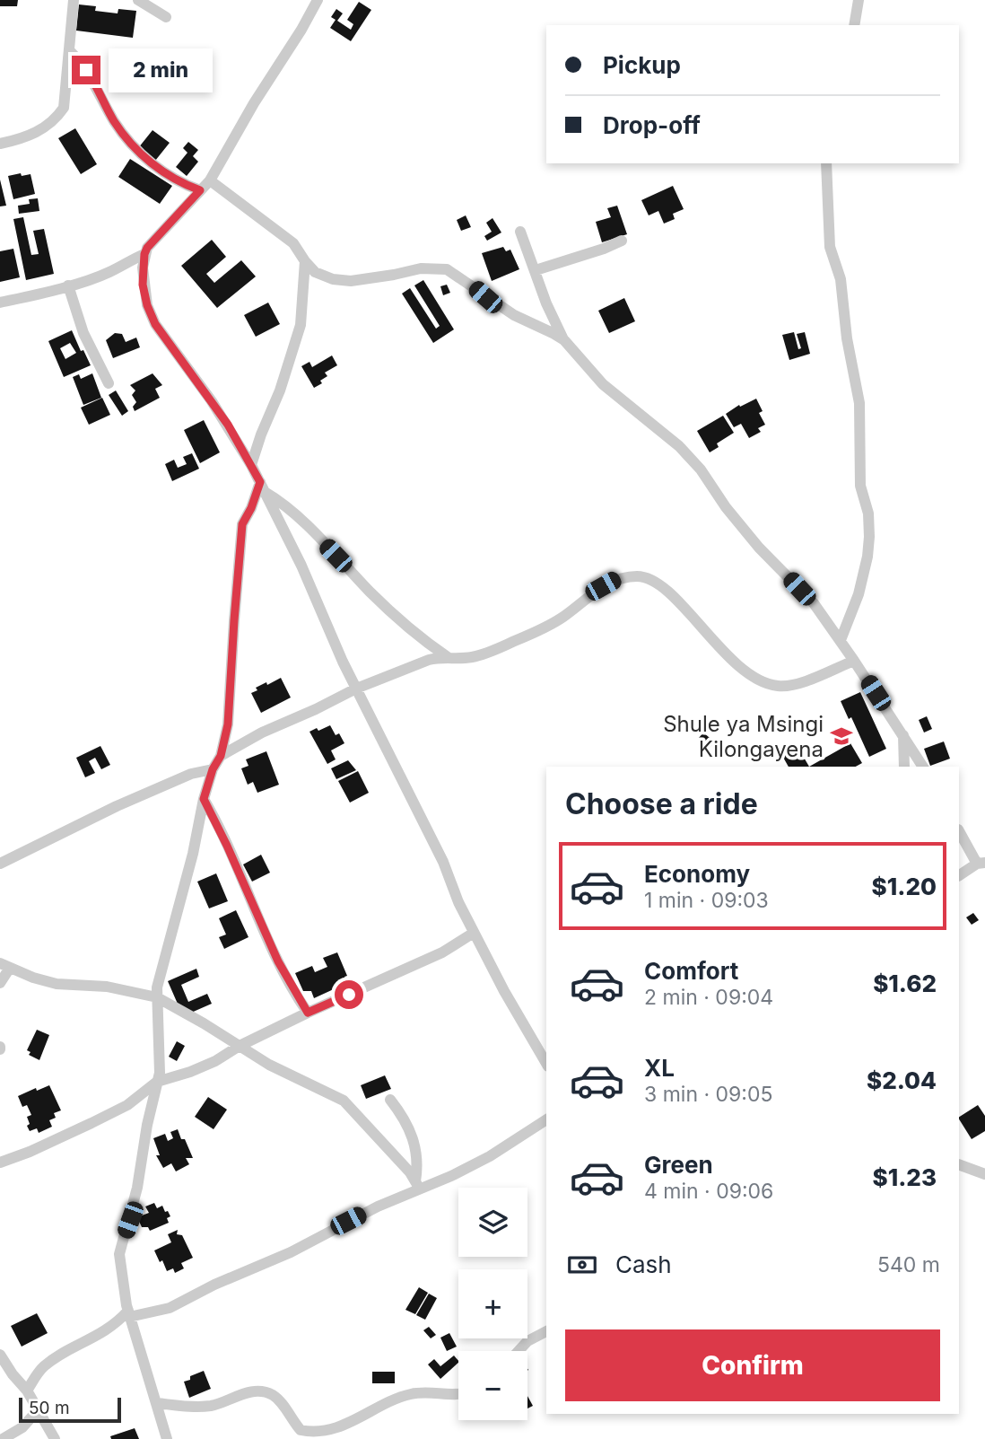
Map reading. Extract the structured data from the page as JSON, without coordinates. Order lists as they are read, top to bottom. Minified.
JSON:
{"places":{"school or university":["Shule ya Msingi Kilongayena"]},"scale_bar":"50 m","page":{"banner":["Pickup","Drop-off"],"bubble":"2 min","heading":"Choose a ride","list":[{"name":"Economy","note":"1 min · 09:03","value":"$1.20"},{"name":"Comfort","note":"2 min · 09:04","value":"$1.62"},{"name":"XL","note":"3 min · 09:05","value":"$2.04"},{"name":"Green","note":"4 min · 09:06","value":"$1.23"}],"map_buttons":["+","−"],"pay":["Cash","540 m"],"buttons":"Confirm","scale":"50 m"}}
